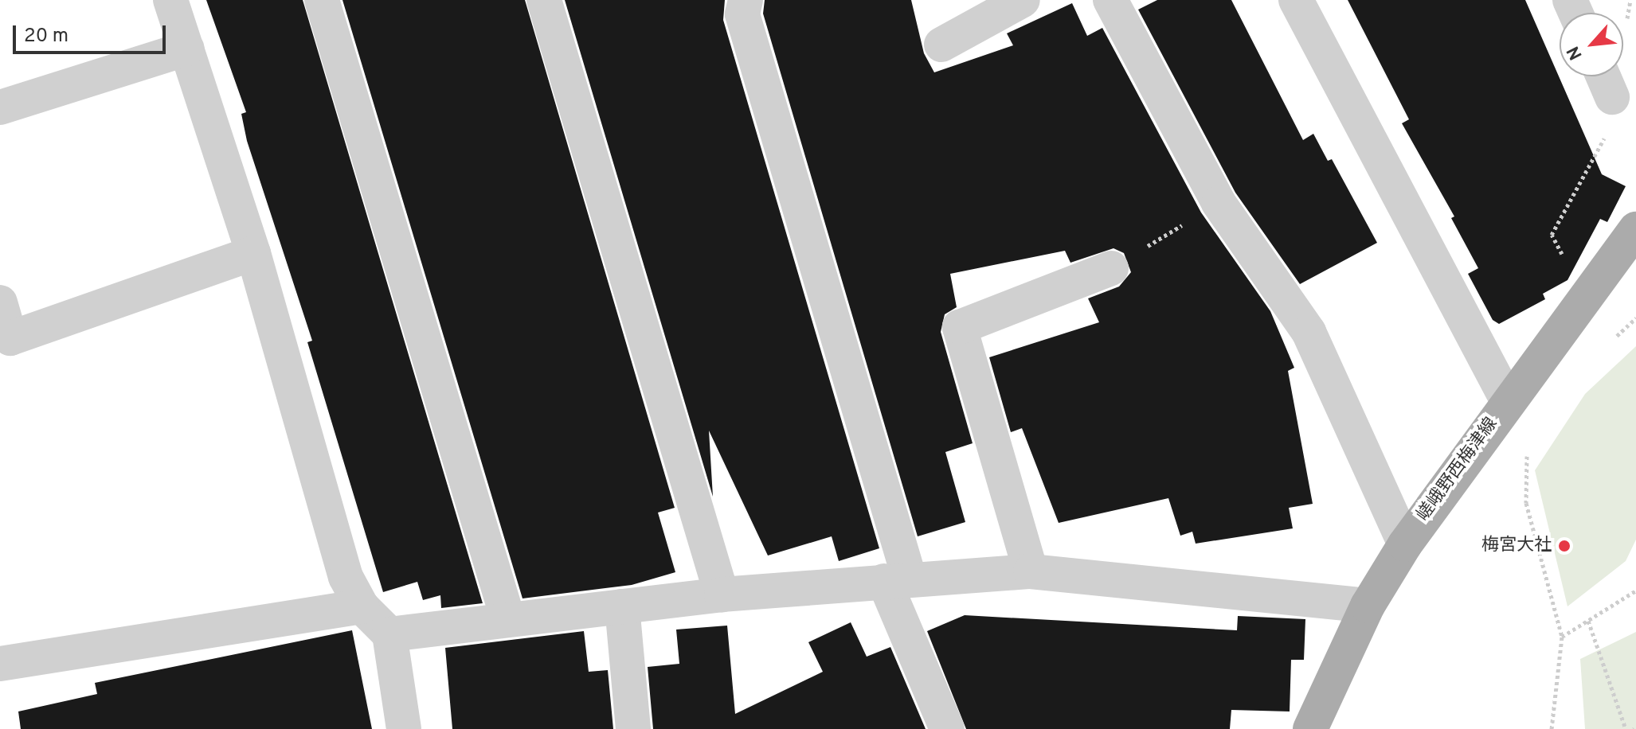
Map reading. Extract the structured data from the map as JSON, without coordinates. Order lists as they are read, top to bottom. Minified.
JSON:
{"streets":{"main road":["嵯峨野西梅津線"]},"places":["梅宮大社"],"scale_bar":"20 m","north":"bottom left"}
